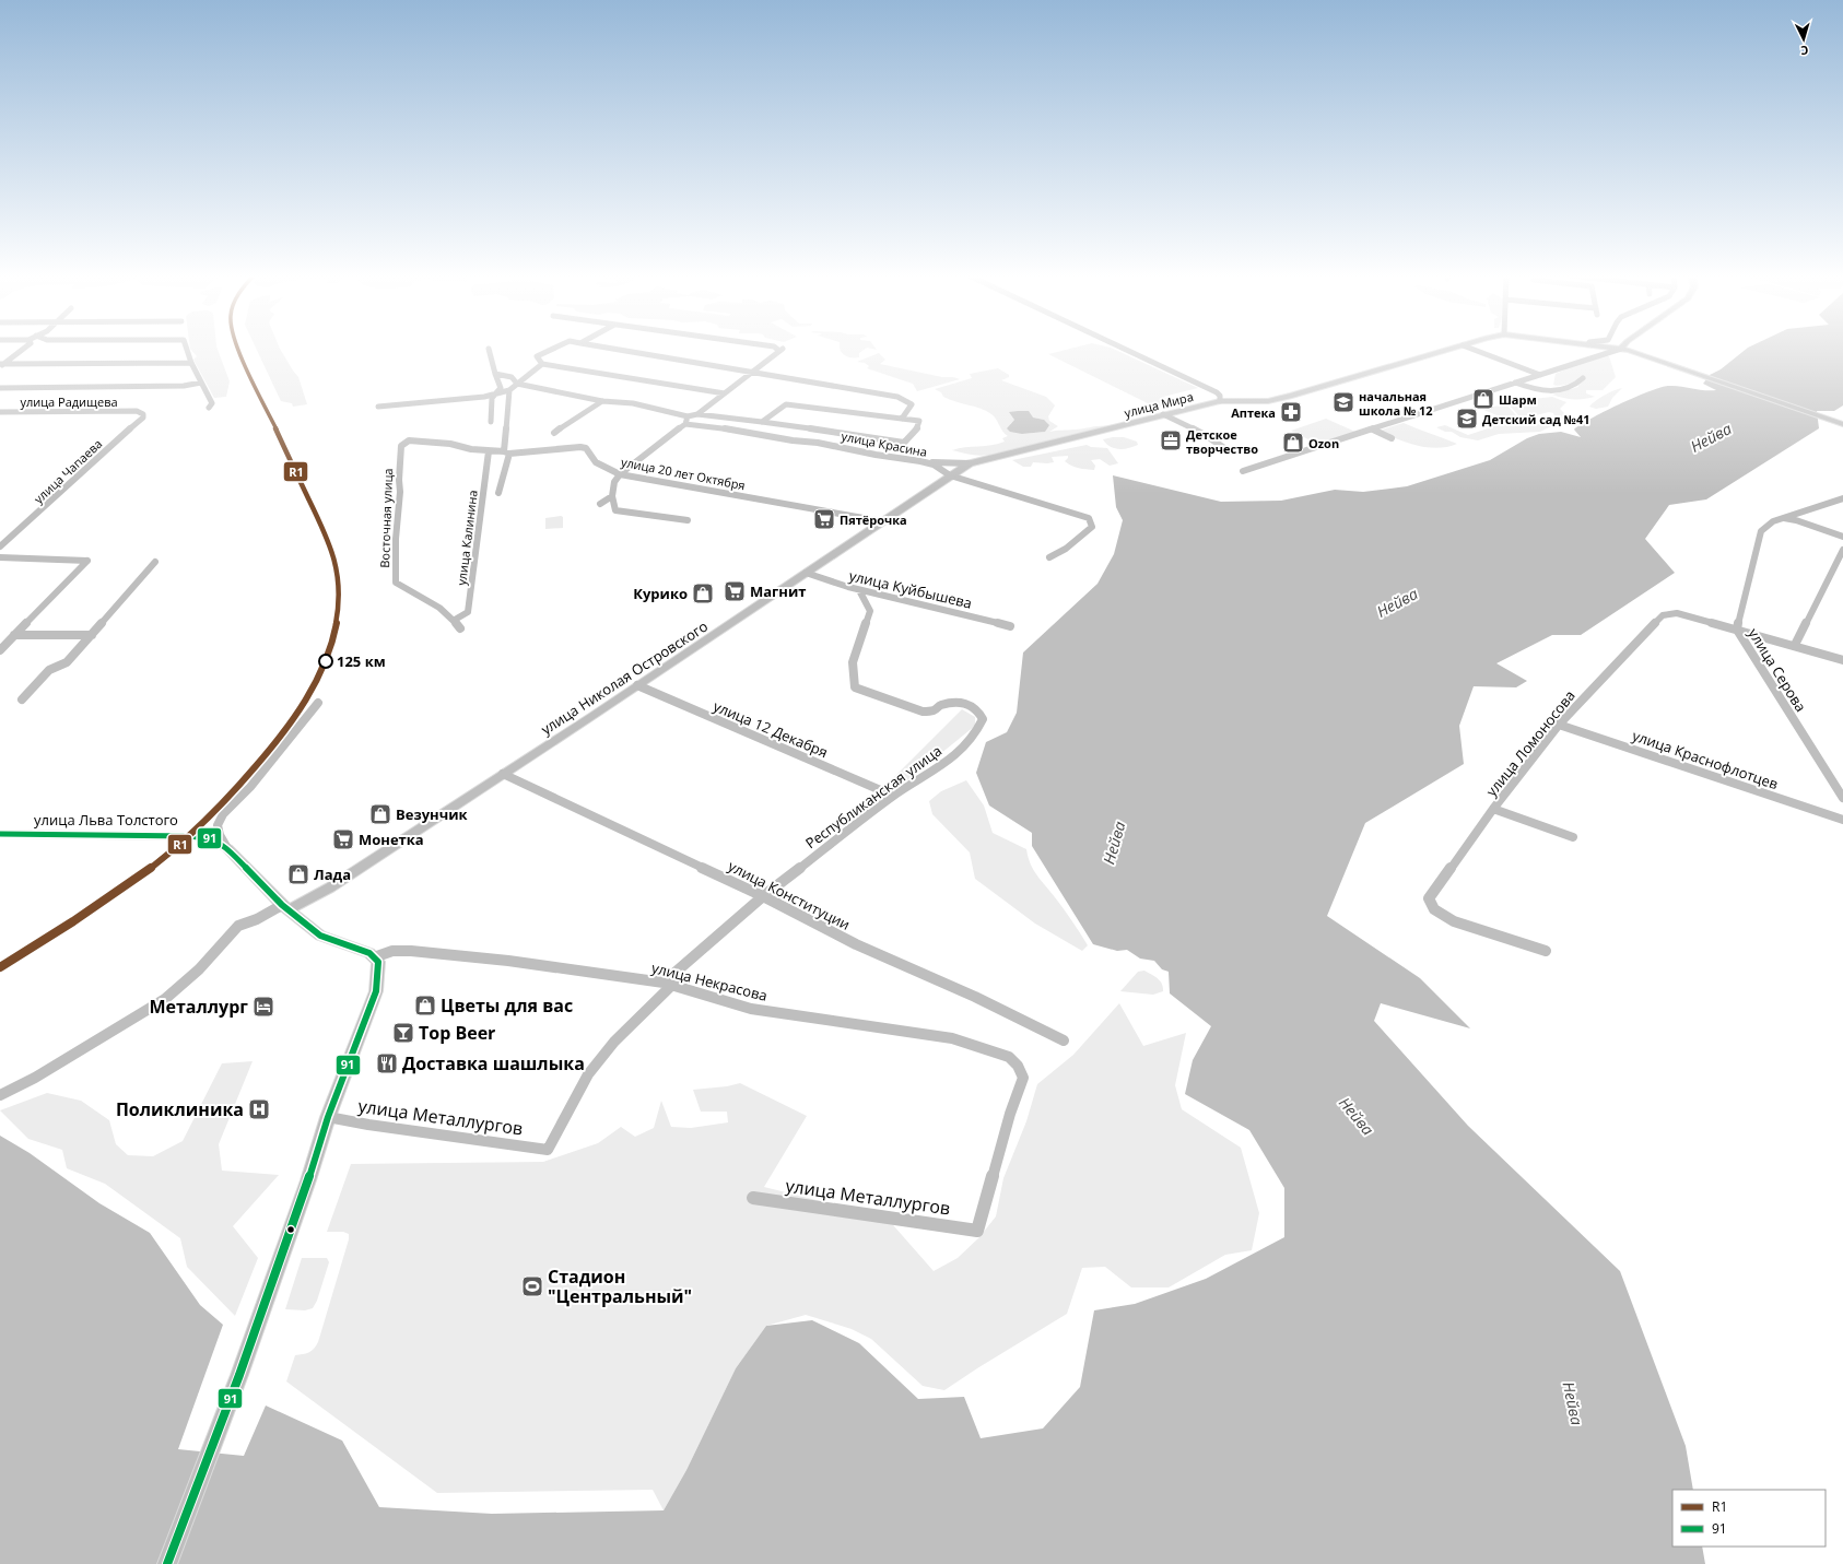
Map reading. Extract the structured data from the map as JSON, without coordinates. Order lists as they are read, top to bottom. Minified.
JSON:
{"streets":{"main road":["улица Мира","улица Николая Островского","улица Льва Толстого"],"street":["улица Радищева","улица Красина","улица Чапаева","улица 20 лет Октября","Восточная улица","улица Калинина","улица Куйбышева","улица Серова","улица 12 Декабря","улица Ломоносова","улица Краснофлотцев","Республиканская улица","улица Конституции","улица Некрасова","улица Металлургов"]},"crossings":[["улица Радищева","улица Чапаева"],["улица Мира","улица Николая Островского"],["улица Красина","улица Николая Островского"],["улица 20 лет Октября","Восточная улица"],["улица 20 лет Октября","улица Калинина"],["улица 20 лет Октября","улица Николая Островского"],["Восточная улица","улица Калинина"],["улица Куйбышева","улица Николая Островского"],["улица Куйбышева","Республиканская улица"],["улица Серова","улица Ломоносова"],["улица Николая Островского","улица 12 Декабря"],["улица Николая Островского","улица Льва Толстого"],["улица Николая Островского","улица Конституции"],["улица 12 Декабря","Республиканская улица"],["улица Ломоносова","улица Краснофлотцев"],["Республиканская улица","улица Конституции"],["Республиканская улица","улица Некрасова"],["Республиканская улица","улица Металлургов"],["улица Льва Толстого","улица Некрасова"],["улица Некрасова","улица Металлургов"]],"water":["Нейва"],"places":{"shop":["Шарм","Ozon","Курико","Везунчик","Лада","Цветы для вас"],"school or university":["начальная школа № 12","Детский сад №41"],"pharmacy":["Аптека"],"office":["Детское творчество"],"supermarket":["Пятёрочка","Магнит","Монетка"],"other":["125 км"],"hotel":["Металлург"],"bar":["Top Beer"],"restaurant":["Доставка шашлыка"],"hospital":["Поликлиника"],"sports":["Стадион \"Центральный\""]},"lines":["transit line R1","transit line 91"],"legend":["R1","91"],"north":"bottom"}
